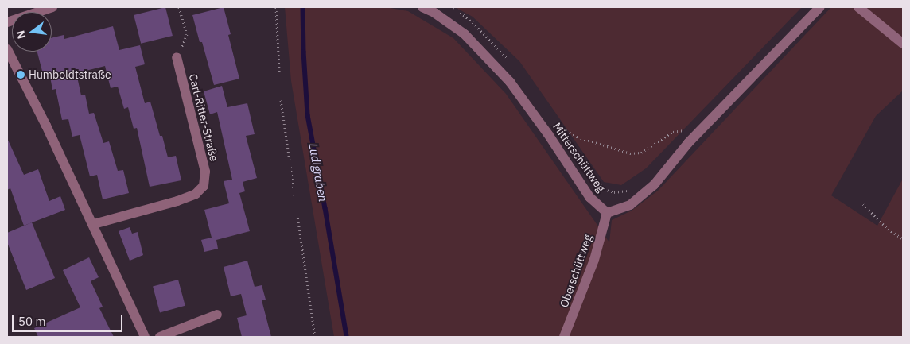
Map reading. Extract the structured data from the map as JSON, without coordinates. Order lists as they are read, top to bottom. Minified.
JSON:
{"streets":{"street":["Carl-Ritter-Straße","Mitterschüttweg","Oberschüttweg"]},"crossings":[["Mitterschüttweg","Oberschüttweg"]],"water":["Ludlgraben"],"places":["Humboldtstraße"],"scale_bar":"50 m","north":"left"}
